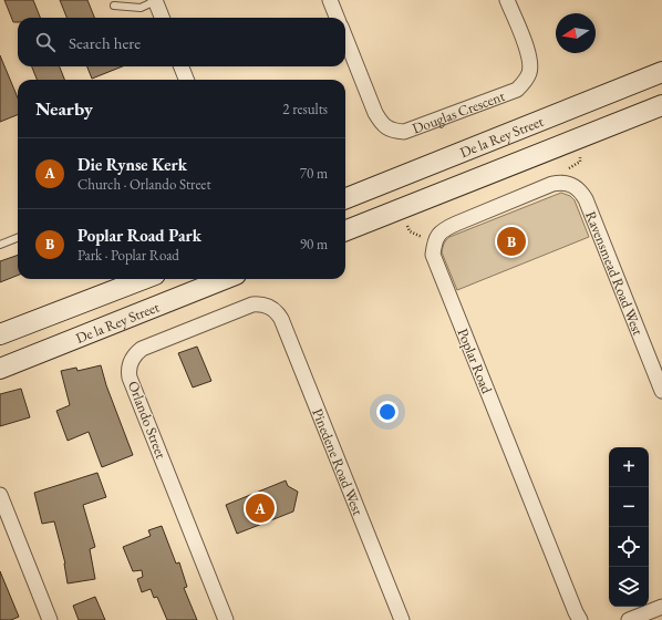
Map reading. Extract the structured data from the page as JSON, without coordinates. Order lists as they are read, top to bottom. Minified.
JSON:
{"streets":{"main road":["De la Rey Street"],"street":["Douglas Crescent","Ravensmead Road West","Poplar Road","Orlando Street","Pinedene Road West"]},"crossings":[["Ravensmead Road West","Poplar Road"],["Orlando Street","Pinedene Road West"]],"north":"left","page":{"search":"Search here","heading":["Nearby","2 results"],"list":[{"mark":"A","name":"Die Rynse Kerk","note":"Church · Orlando Street","value":"70 m"},{"mark":"B","name":"Poplar Road Park","note":"Park · Poplar Road","value":"90 m"}],"pins":["B","A"],"map_buttons":["+","−"]}}
